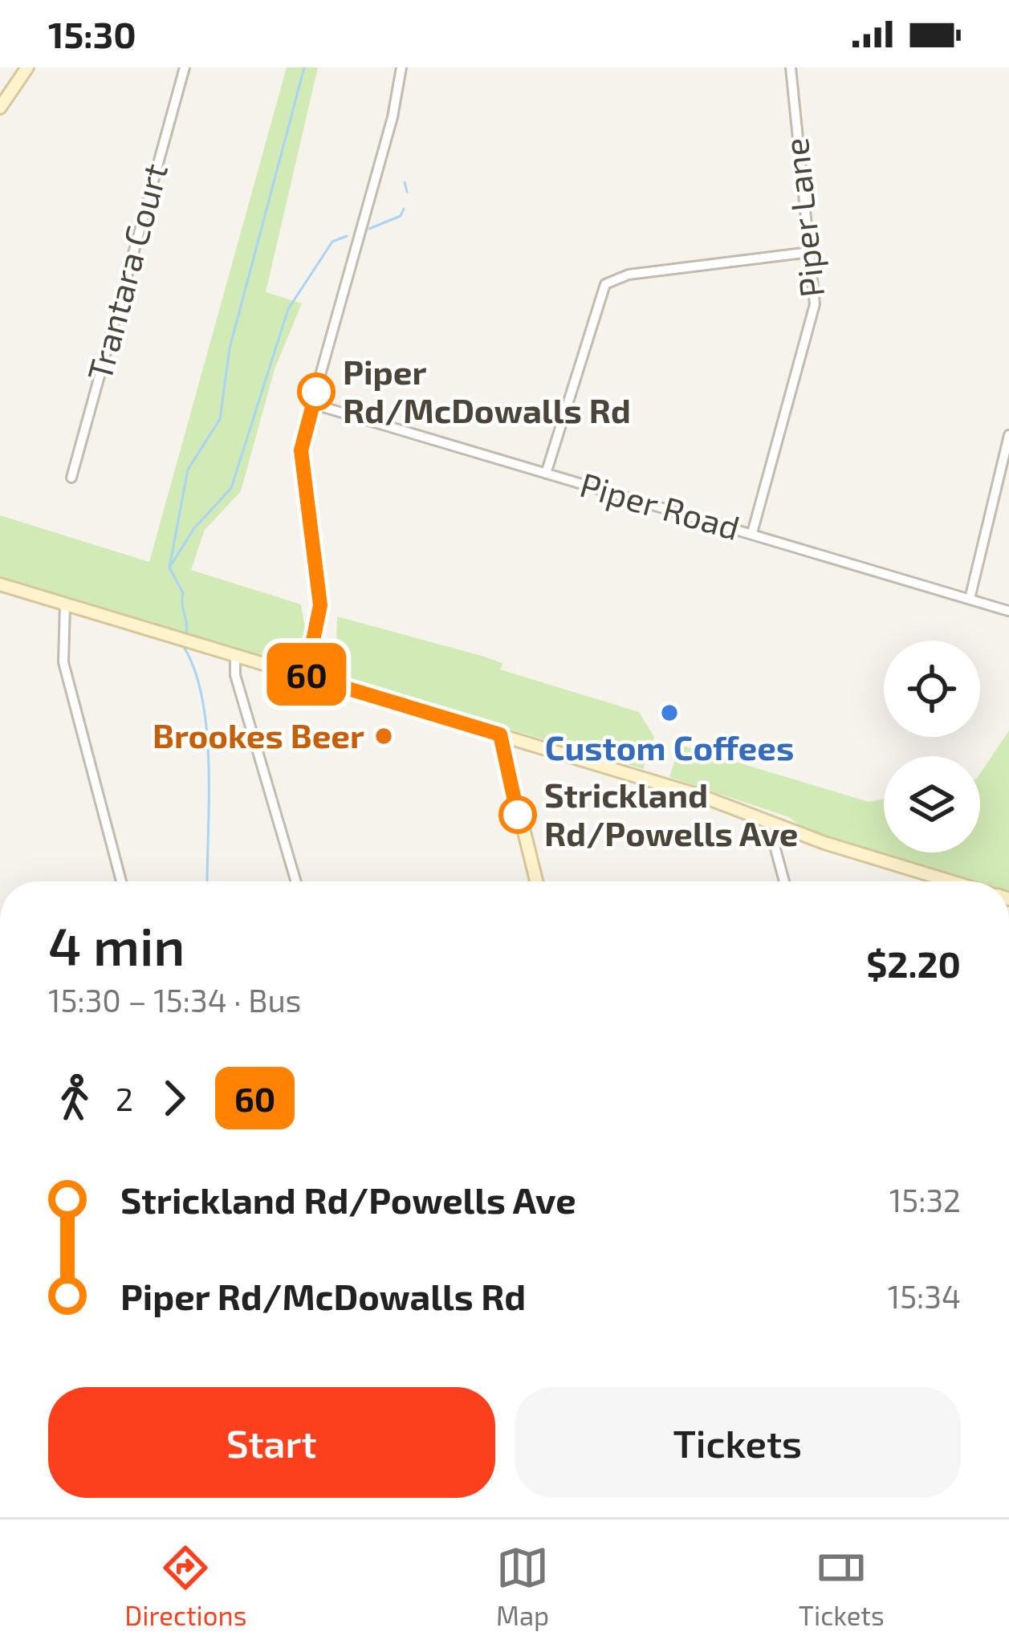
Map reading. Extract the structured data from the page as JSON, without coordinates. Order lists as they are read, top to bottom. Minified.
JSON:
{"streets":{"street":["Piper Lane","Trantara Court","Piper Road"]},"crossings":[["Piper Lane","Piper Road"]],"places":["Piper Rd/McDowalls Rd","Custom Coffees","Brookes Beer","Strickland Rd/Powells Ave"],"lines":["bus line 60"],"page":{"status":"15:30","on_map":"60","heading":["4 min","15:30 – 15:34 · Bus","$2.20"],"legs":["2","60"],"list":[{"name":"Strickland Rd/Powells Ave","value":"15:32"},{"name":"Piper Rd/McDowalls Rd","value":"15:34"}],"buttons":["Start","Tickets"],"tabs":["Directions","Map","Tickets"]}}
